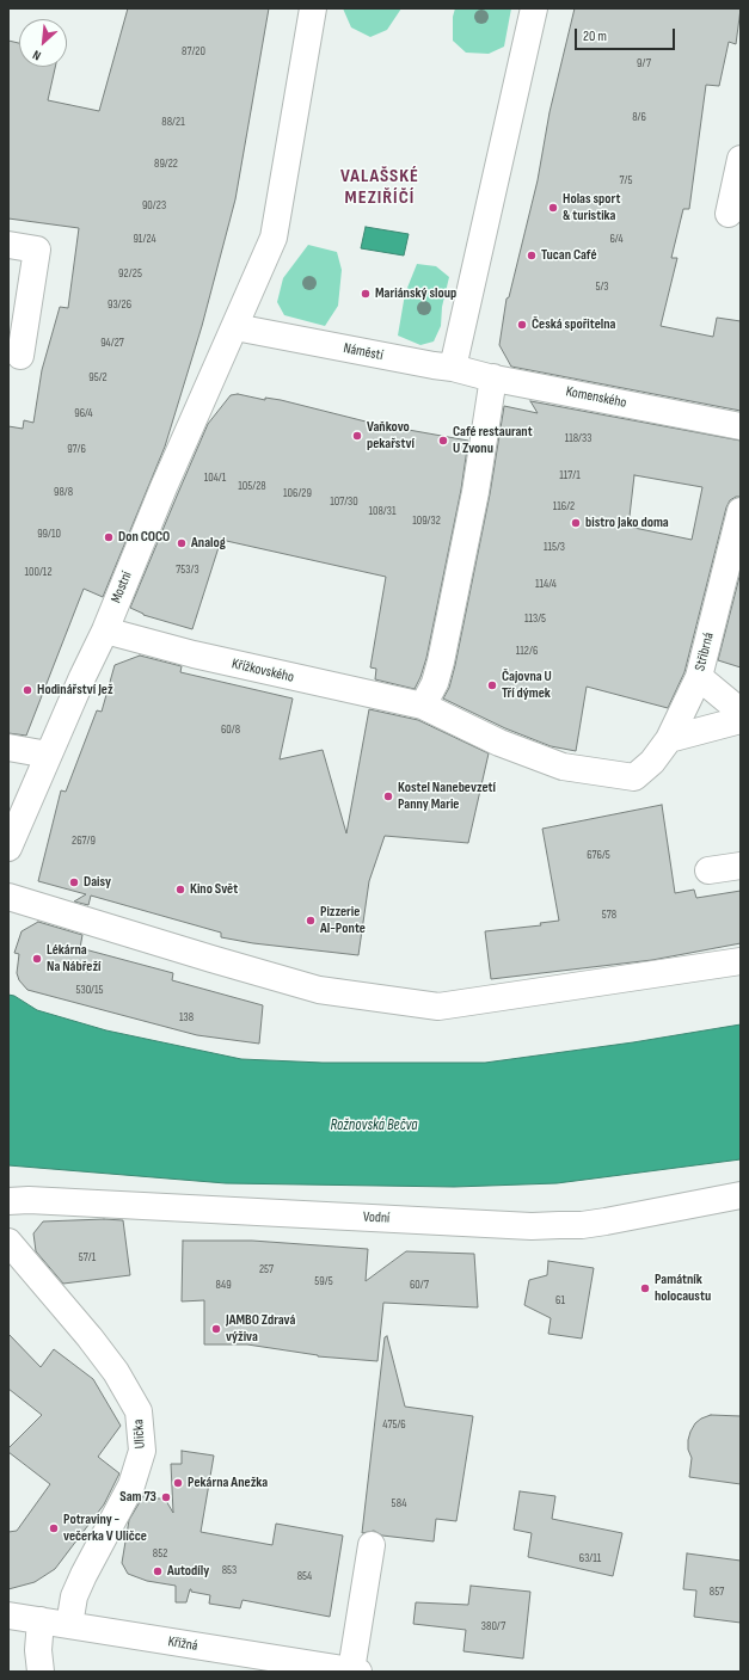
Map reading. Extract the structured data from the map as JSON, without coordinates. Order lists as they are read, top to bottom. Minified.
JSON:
{"streets":{"street":["Náměstí","Komenského","Mostní","Stříbrná","Křížkovského","Vodní","Ulička","Křižná"]},"crossings":[["Náměstí","Komenského"],["Náměstí","Mostní"],["Mostní","Křížkovského"],["Stříbrná","Křížkovského"],["Ulička","Křižná"]],"districts":["VALAŠSKÉ MEZIŘÍČÍ"],"water":["Rožnovská Bečva"],"places":["Holas sport & turistika","Tucan Café","Mariánský sloup","Česká spořitelna","Vaňkovo pekařství","Café restaurant U Zvonu","bistro Jako doma","Don COCO","Analog","Čajovna U Tří dýmek","Hodinářství Jež","Kostel Nanebevzetí Panny Marie","Daisy","Kino Svět","Pizzerie Al-Ponte","Lékárna Na Nábřeží","Památník holocaustu","JAMBO Zdravá výživa","Pekárna Anežka","Sam 73","Potraviny - večerka V Uličce","Autodíly"],"house_numbers":["87/20","9/7","8/6","88/21","89/22","7/5","90/23","91/24","6/4","92/25","5/3","93/26","94/27","95/2","96/4","118/33","97/6","117/1","104/1","105/28","98/8","106/29","107/30","116/2","108/31","109/32","99/10","115/3","753/3","100/12","114/4","113/5","112/6","60/8","267/9","676/5","578","530/15","138","57/1","257","59/5","849","60/7","61","475/6","584","852","63/11","853","854","857","380/7"],"scale_bar":"20 m","north":"bottom left"}
